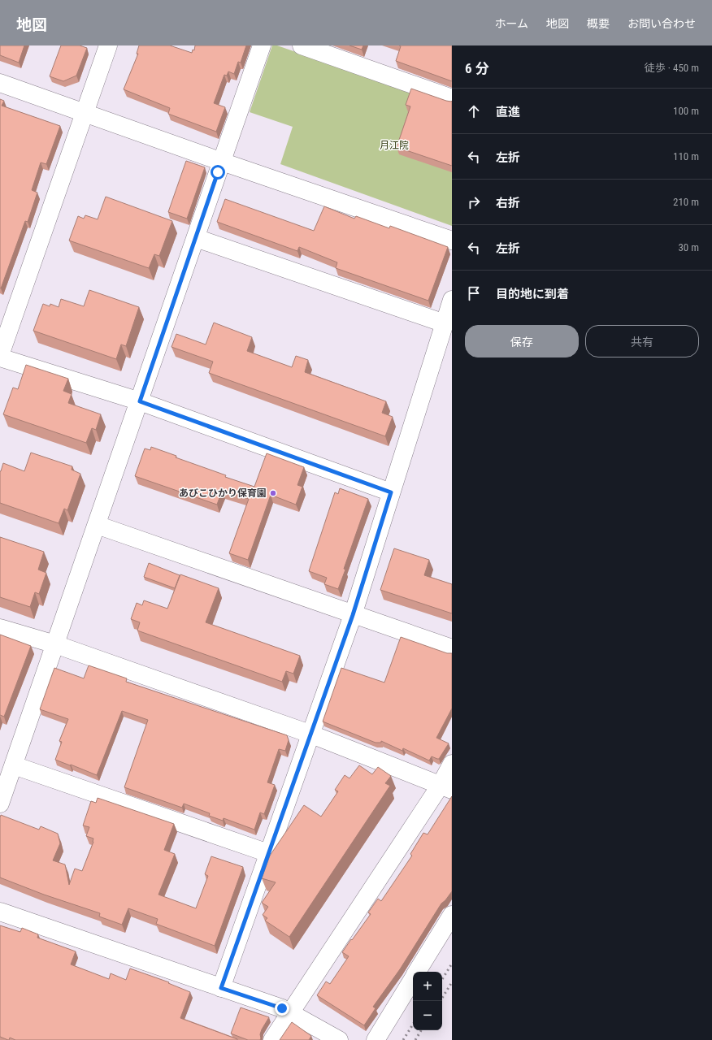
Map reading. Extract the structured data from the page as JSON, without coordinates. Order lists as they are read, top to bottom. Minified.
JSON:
{"parks":["月江院"],"places":["あびこひかり保育園"],"page":{"header":"地図","nav":["ホーム","地図","概要","お問い合わせ"],"heading":["6 分","徒歩 · 450 m"],"list":[["直進","100 m"],["左折","110 m"],["右折","210 m"],["左折","30 m"],"目的地に到着"],"buttons":["保存","共有"],"map_buttons":["+","−"]}}
